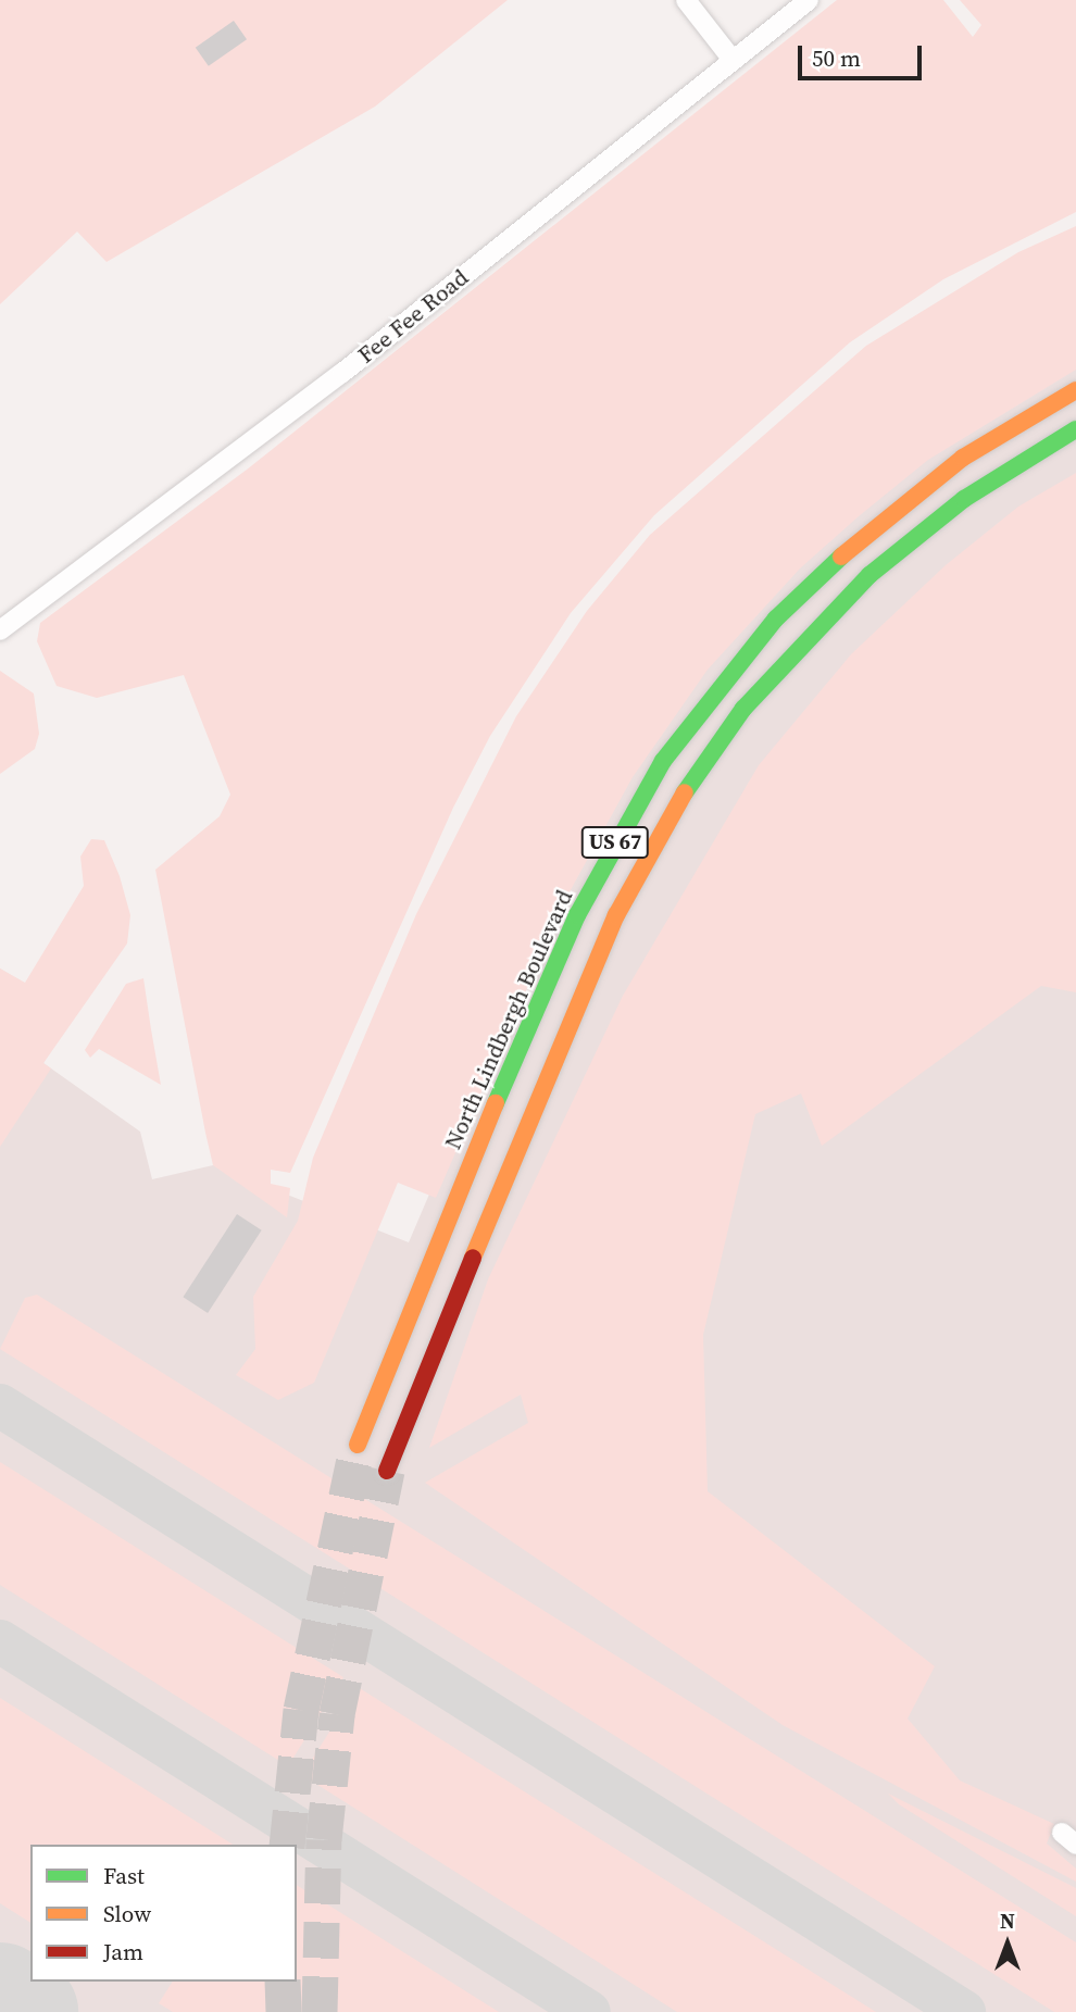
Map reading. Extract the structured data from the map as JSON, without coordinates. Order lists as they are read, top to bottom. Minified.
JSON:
{"streets":{"highway":["US 67","North Lindbergh Boulevard"],"street":["Fee Fee Road"]},"legend":["Fast","Slow","Jam"],"scale_bar":"50 m","north":"top"}
